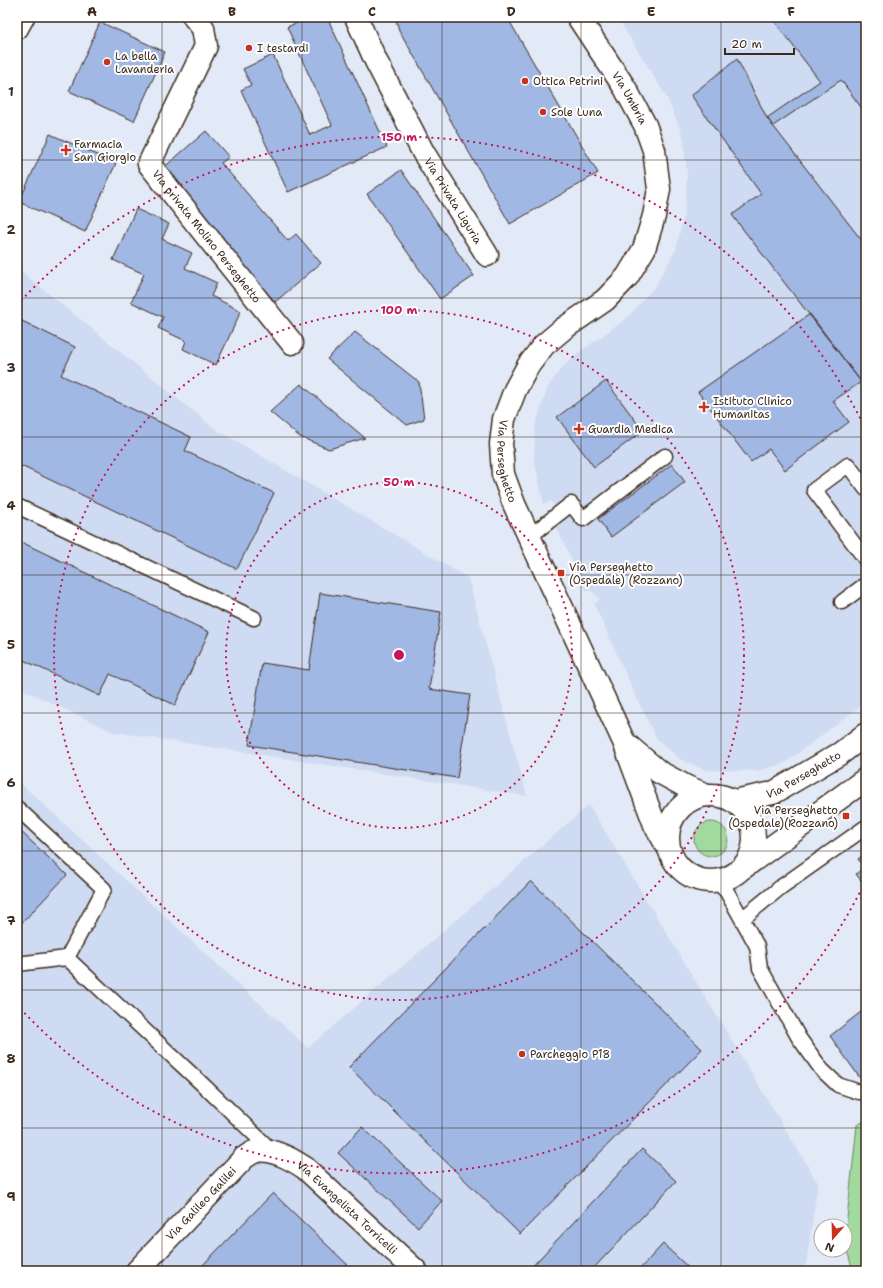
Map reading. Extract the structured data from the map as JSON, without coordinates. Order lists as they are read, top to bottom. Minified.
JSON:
{"streets":{"street":["Via Umbria","Via Privata Liguria","Via privata Molino Perseghetto","Via Perseghetto","Via Galileo Galilei","Via Evangelista Torricelli"]},"crossings":[["Via Umbria","Via Perseghetto"],["Via Galileo Galilei","Via Evangelista Torricelli"]],"places":{"other":["I testardi","La bella Lavanderia","Ottica Petrini","Sole Luna","Parcheggio P18"],"health":["Farmacia San Giorgio","Istituto Clinico Humanitas","Guardia Medica"],"transit":["Via Perseghetto (Ospedale) (Rozzano)","Via Perseghetto (Ospedale)(Rozzano)"]},"scale_bar":"20 m","north":"bottom","grid":{"columns":["A","B","C","D","E","F"],"rows":["1","2","3","4","5","6","7","8","9"]},"rings":["150 m","100 m","50 m"]}
